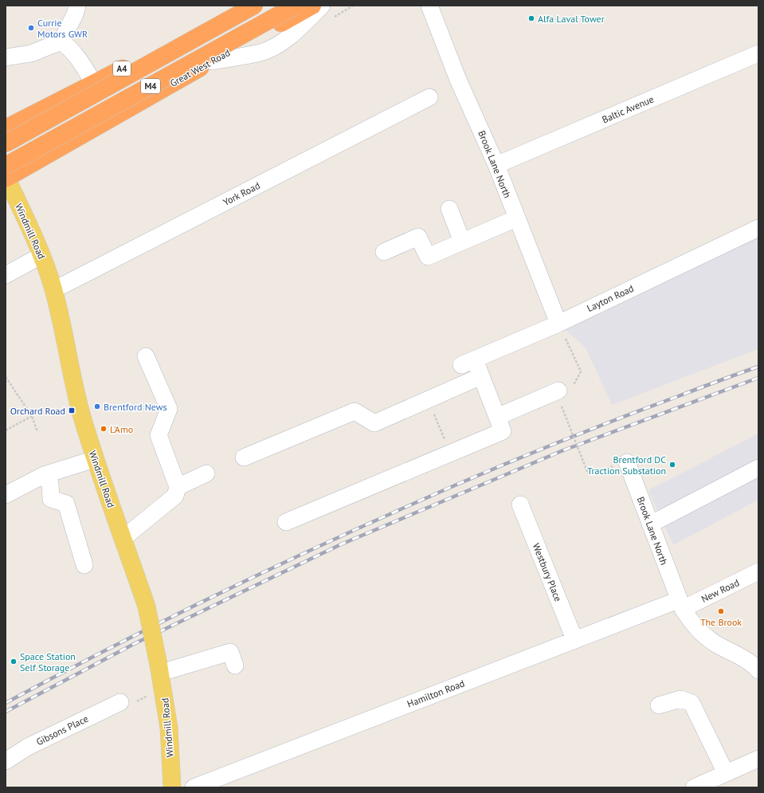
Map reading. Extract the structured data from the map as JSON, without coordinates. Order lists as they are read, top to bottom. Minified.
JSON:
{"streets":{"highway":["Great West Road","A4","M4"],"main road":["Windmill Road"],"street":["Baltic Avenue","Brook Lane North","York Road","Layton Road","Westbury Place","New Road","Hamilton Road","Gibsons Place"]},"crossings":[["Great West Road","M4"],["Great West Road","Windmill Road"],["M4","Windmill Road"],["Baltic Avenue","Brook Lane North"],["Brook Lane North","Layton Road"],["Brook Lane North","New Road"],["Brook Lane North","Hamilton Road"],["York Road","Windmill Road"],["Westbury Place","Hamilton Road"],["New Road","Hamilton Road"]],"places":{"other":["Alfa Laval Tower","Currie Motors GWR","Brentford News","L'Amo","Brentford DC Traction Substation","The Brook","Space Station Self Storage"],"transit":["Orchard Road"]}}
